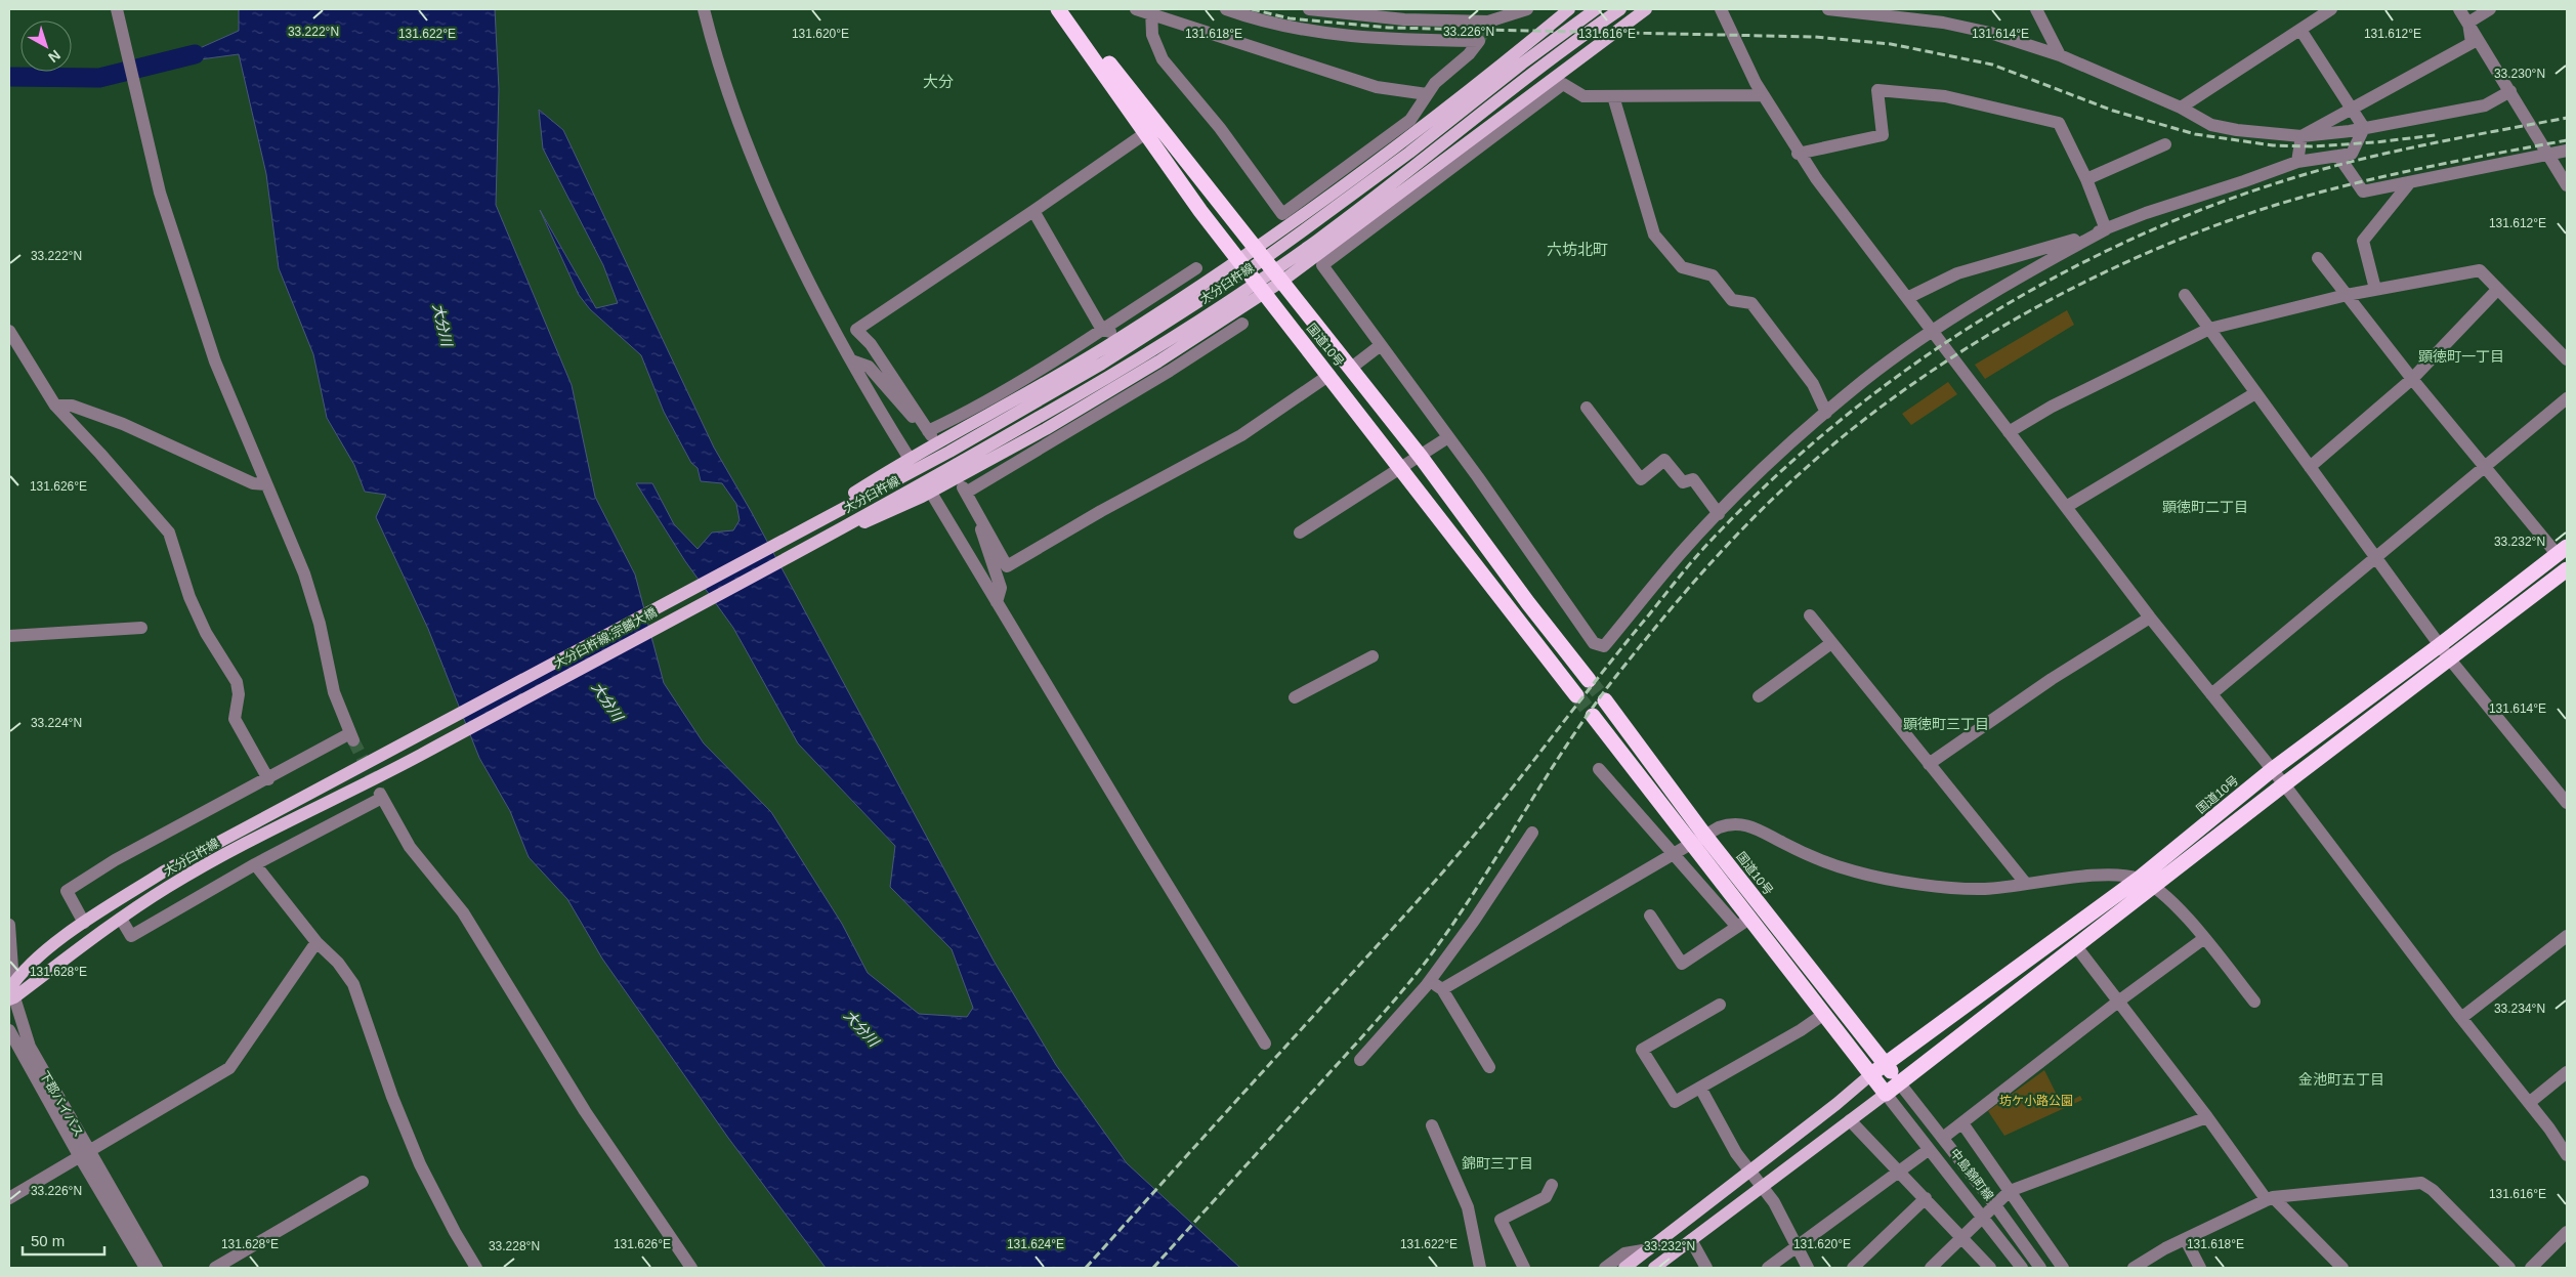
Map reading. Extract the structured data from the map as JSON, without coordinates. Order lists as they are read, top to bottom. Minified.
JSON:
{"streets":{"highway":["国道10号"],"main road":["大分臼杵線","大分臼杵線;宗麟大橋"],"street":["下郡バイパス","中島錦町線"]},"crossings":[["大分臼杵線","大分臼杵線;宗麟大橋"],["大分臼杵線","下郡バイパス"],["国道10号","中島錦町線"]],"districts":["大分","六坊北町","顕徳町一丁目","顕徳町二丁目","顕徳町三丁目","金池町五丁目","錦町三丁目"],"water":["大分川"],"parks":["坊ケ小路公園"],"scale_bar":"50 m","north":"bottom right","coordinates":["33.222°N","33.226°N","131.622°E","131.620°E","131.616°E","131.618°E","131.614°E","131.612°E","33.230°N","131.626°E","33.232°N","33.224°N","131.628°E","33.234°N","131.624°E","33.228°N"]}
